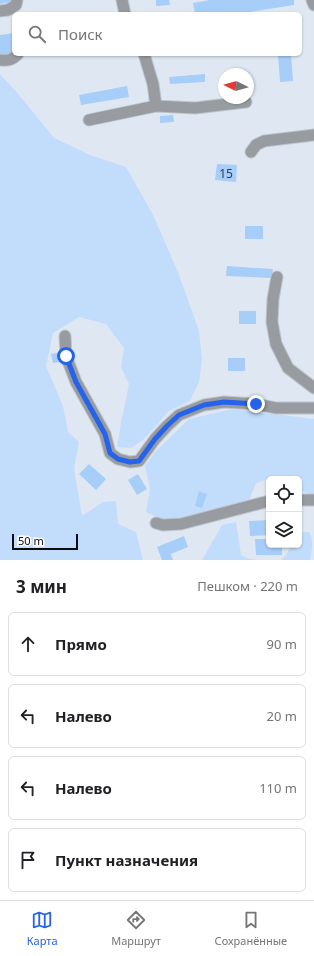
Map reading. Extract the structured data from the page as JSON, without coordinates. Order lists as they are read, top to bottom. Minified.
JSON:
{"house_numbers":["15"],"scale_bar":"50 m","north":"left","page":{"search":"Поиск","scale":"50 m","heading":["3 мин","Пешком · 220 m"],"list":[["Прямо","90 m"],["Налево","20 m"],["Налево","110 m"],"Пункт назначения"],"nav":["Карта","Маршрут","Сохранённые"]}}
